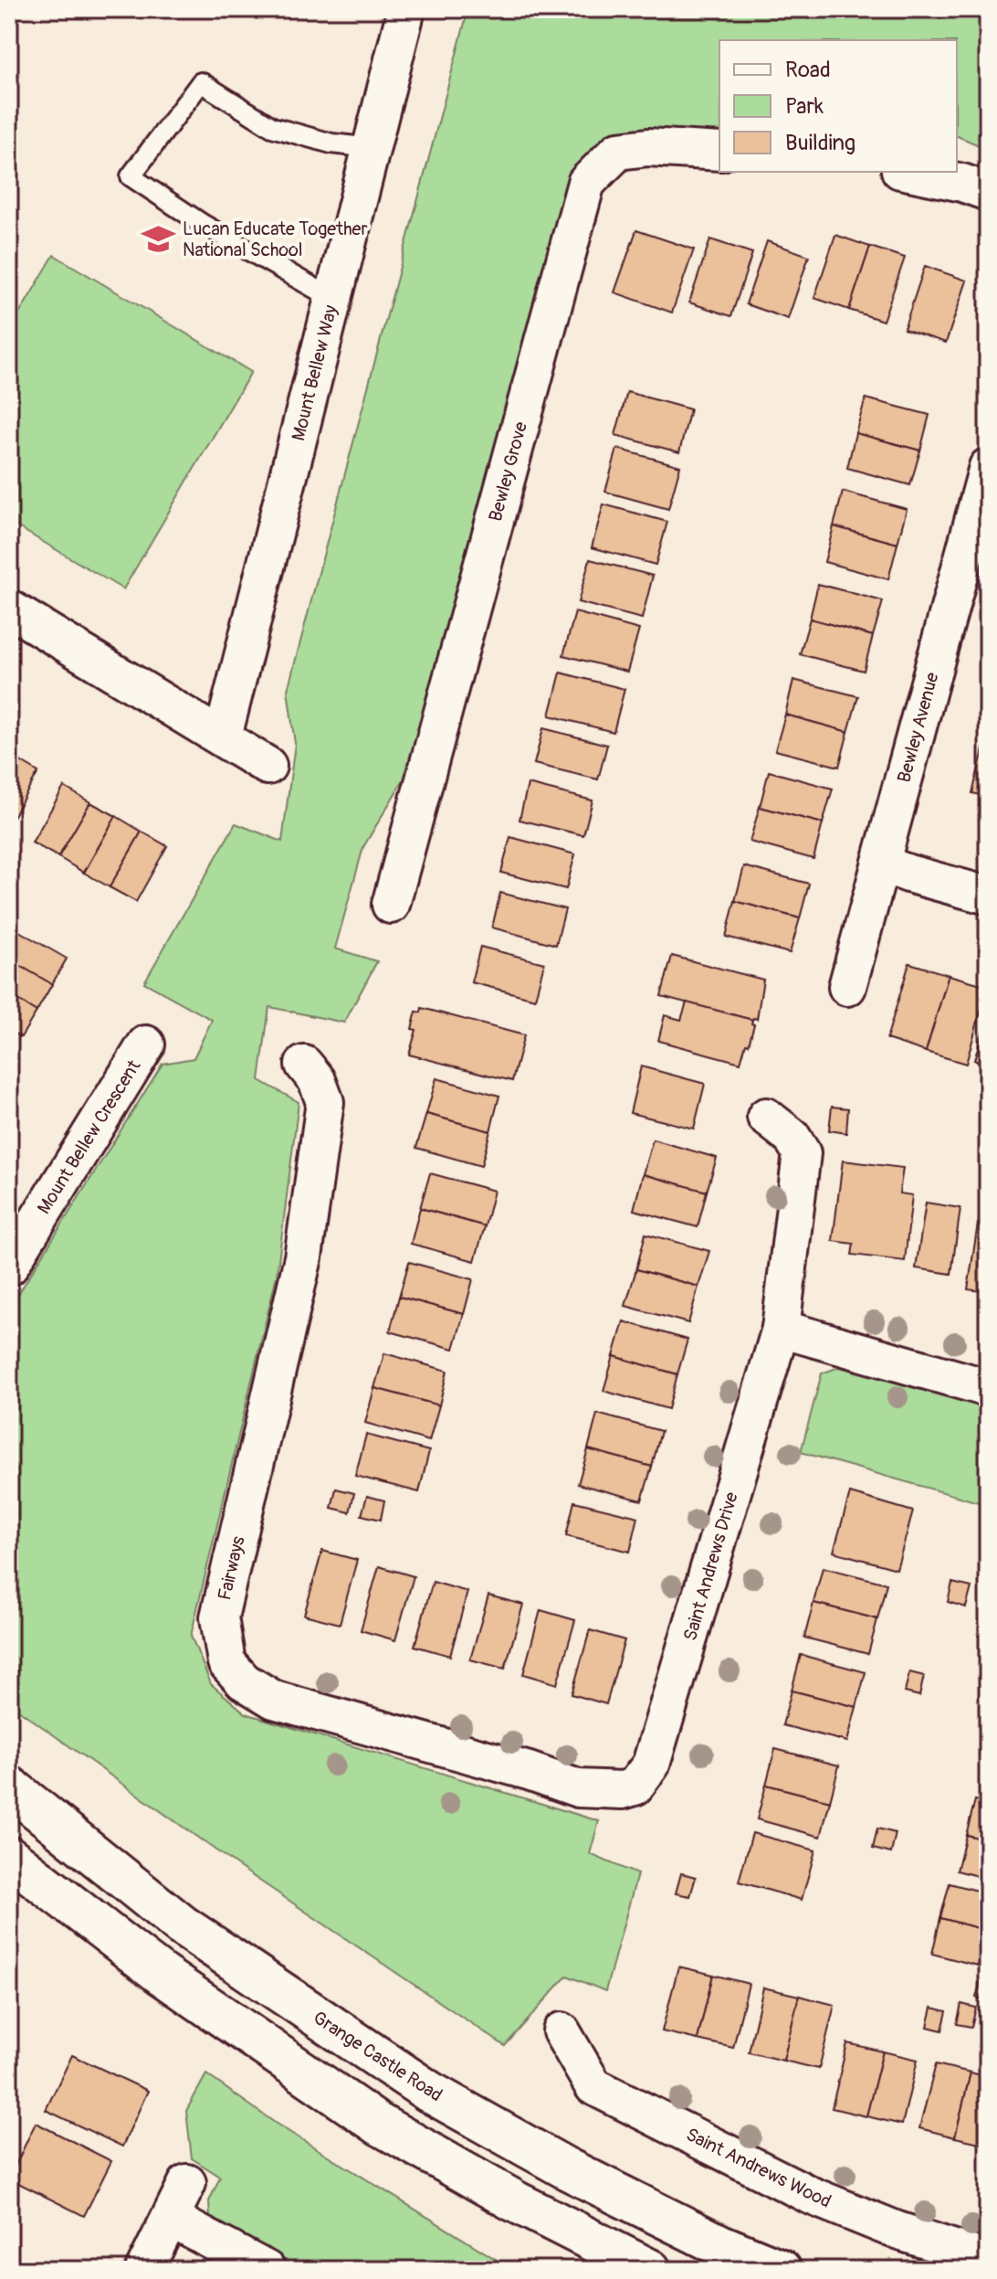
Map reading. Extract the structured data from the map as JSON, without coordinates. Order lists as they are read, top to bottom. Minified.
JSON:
{"streets":{"main road":["Grange Castle Road"],"street":["Mount Bellew Way","Bewley Grove","Bewley Avenue","Mount Bellew Crescent","Saint Andrews Drive","Fairways","Saint Andrews Wood"]},"crossings":[["Saint Andrews Drive","Fairways"]],"places":{"school or university":["Lucan Educate Together National School"]},"legend":["Road","Park","Building"]}
